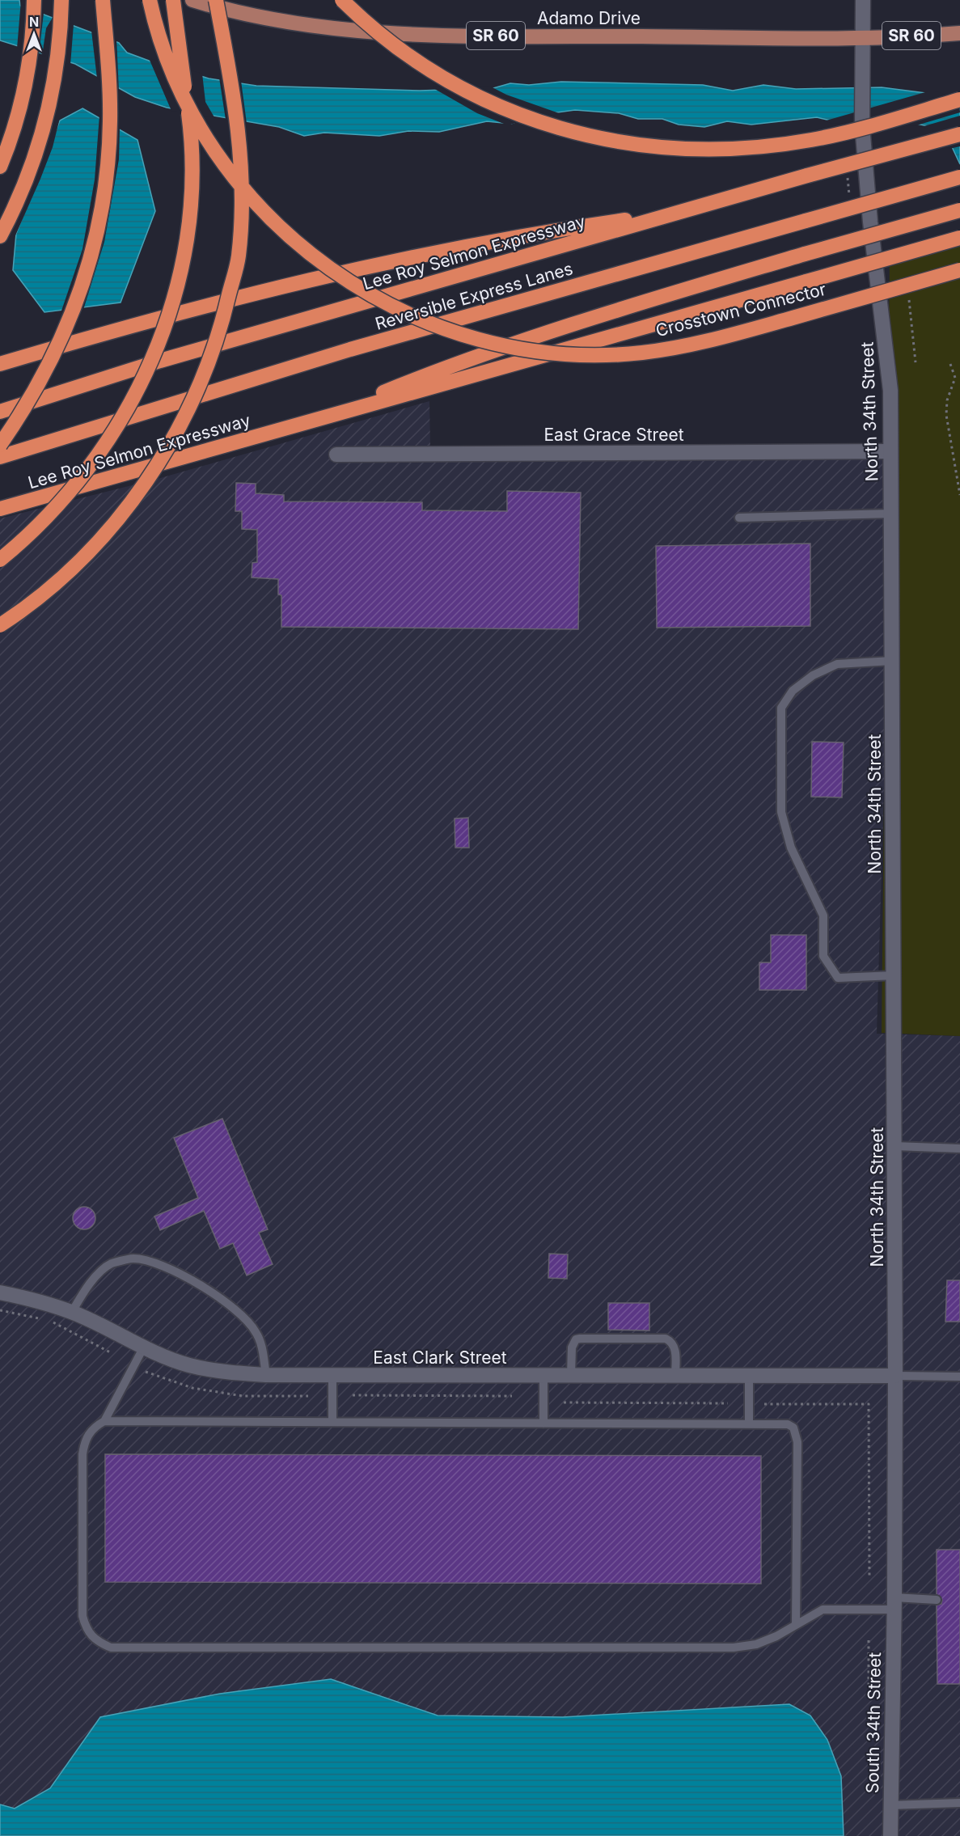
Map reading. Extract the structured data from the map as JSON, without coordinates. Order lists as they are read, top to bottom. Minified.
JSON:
{"streets":{"highway":["Lee Roy Selmon Expressway","Reversible Express Lanes","Crosstown Connector"],"main road":["Adamo Drive","SR 60"],"street":["North 34th Street","East Grace Street","East Clark Street","South 34th Street"]},"crossings":[["Adamo Drive","North 34th Street"],["North 34th Street","East Grace Street"],["North 34th Street","East Clark Street"],["North 34th Street","South 34th Street"]],"north":"top"}
